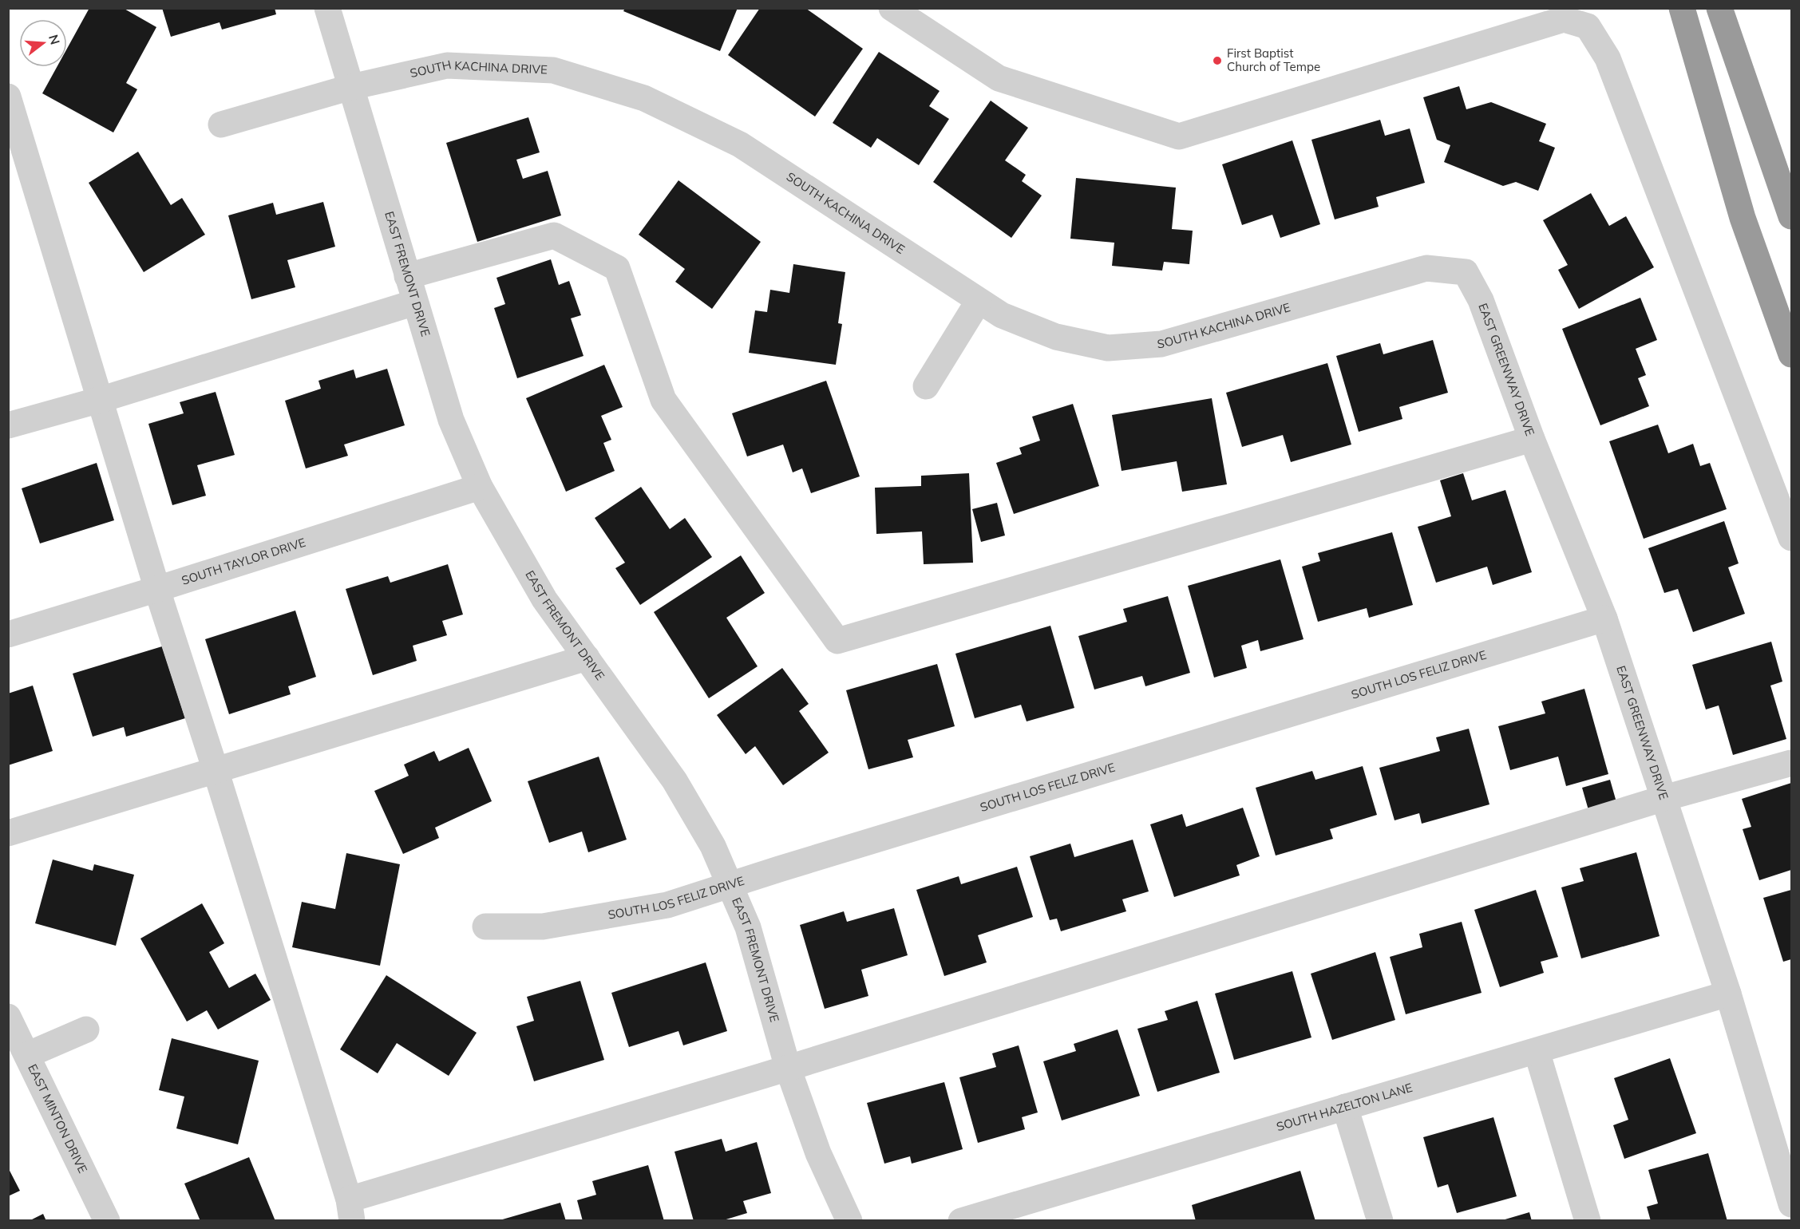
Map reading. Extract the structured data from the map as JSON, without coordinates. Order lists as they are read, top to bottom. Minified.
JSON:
{"streets":{"street":["SOUTH KACHINA DRIVE","EAST FREMONT DRIVE","EAST GREENWAY DRIVE","SOUTH TAYLOR DRIVE","SOUTH LOS FELIZ DRIVE","SOUTH HAZELTON LANE","EAST MINTON DRIVE"]},"crossings":[["SOUTH KACHINA DRIVE","EAST FREMONT DRIVE"],["SOUTH KACHINA DRIVE","EAST GREENWAY DRIVE"],["EAST FREMONT DRIVE","SOUTH TAYLOR DRIVE"],["EAST FREMONT DRIVE","SOUTH LOS FELIZ DRIVE"],["EAST GREENWAY DRIVE","SOUTH LOS FELIZ DRIVE"],["EAST GREENWAY DRIVE","SOUTH HAZELTON LANE"]],"places":["First Baptist Church of Tempe"],"north":"right"}
